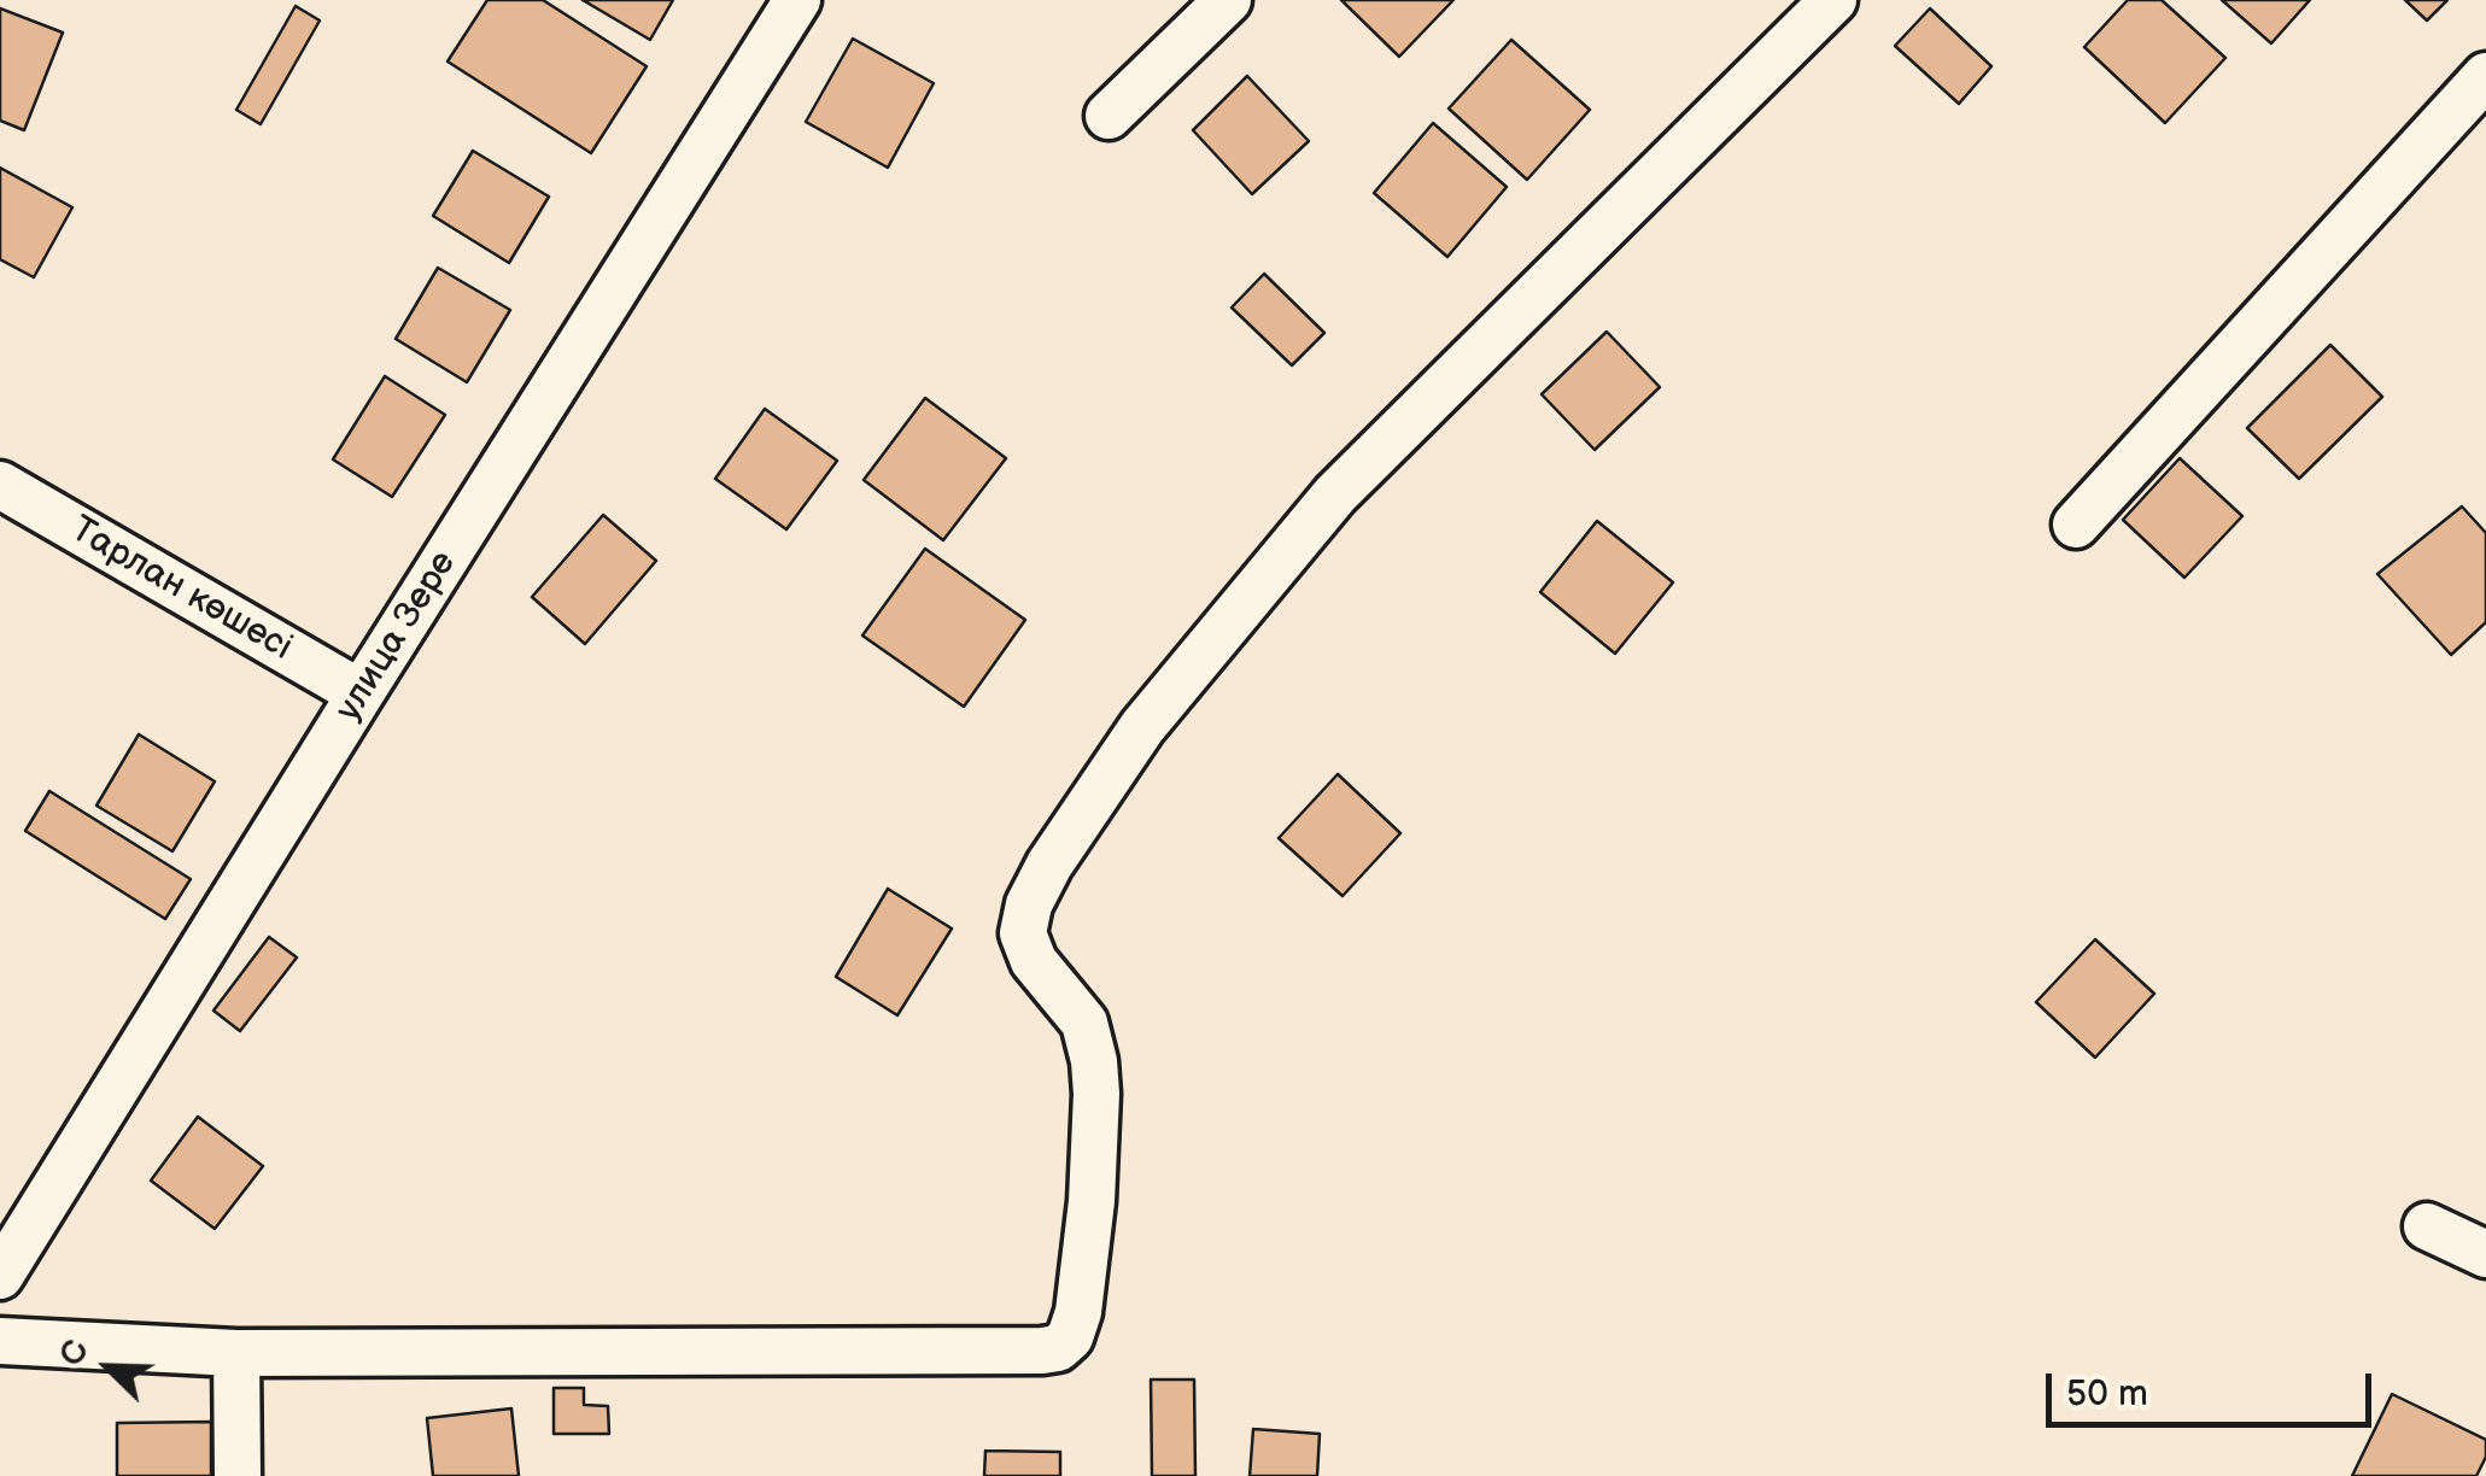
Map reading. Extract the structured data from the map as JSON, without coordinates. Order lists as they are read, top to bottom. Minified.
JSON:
{"streets":{"street":["Тарлан көшесі","улица Зере"]},"crossings":[["Тарлан көшесі","улица Зере"]],"scale_bar":"50 m","north":"top left"}
